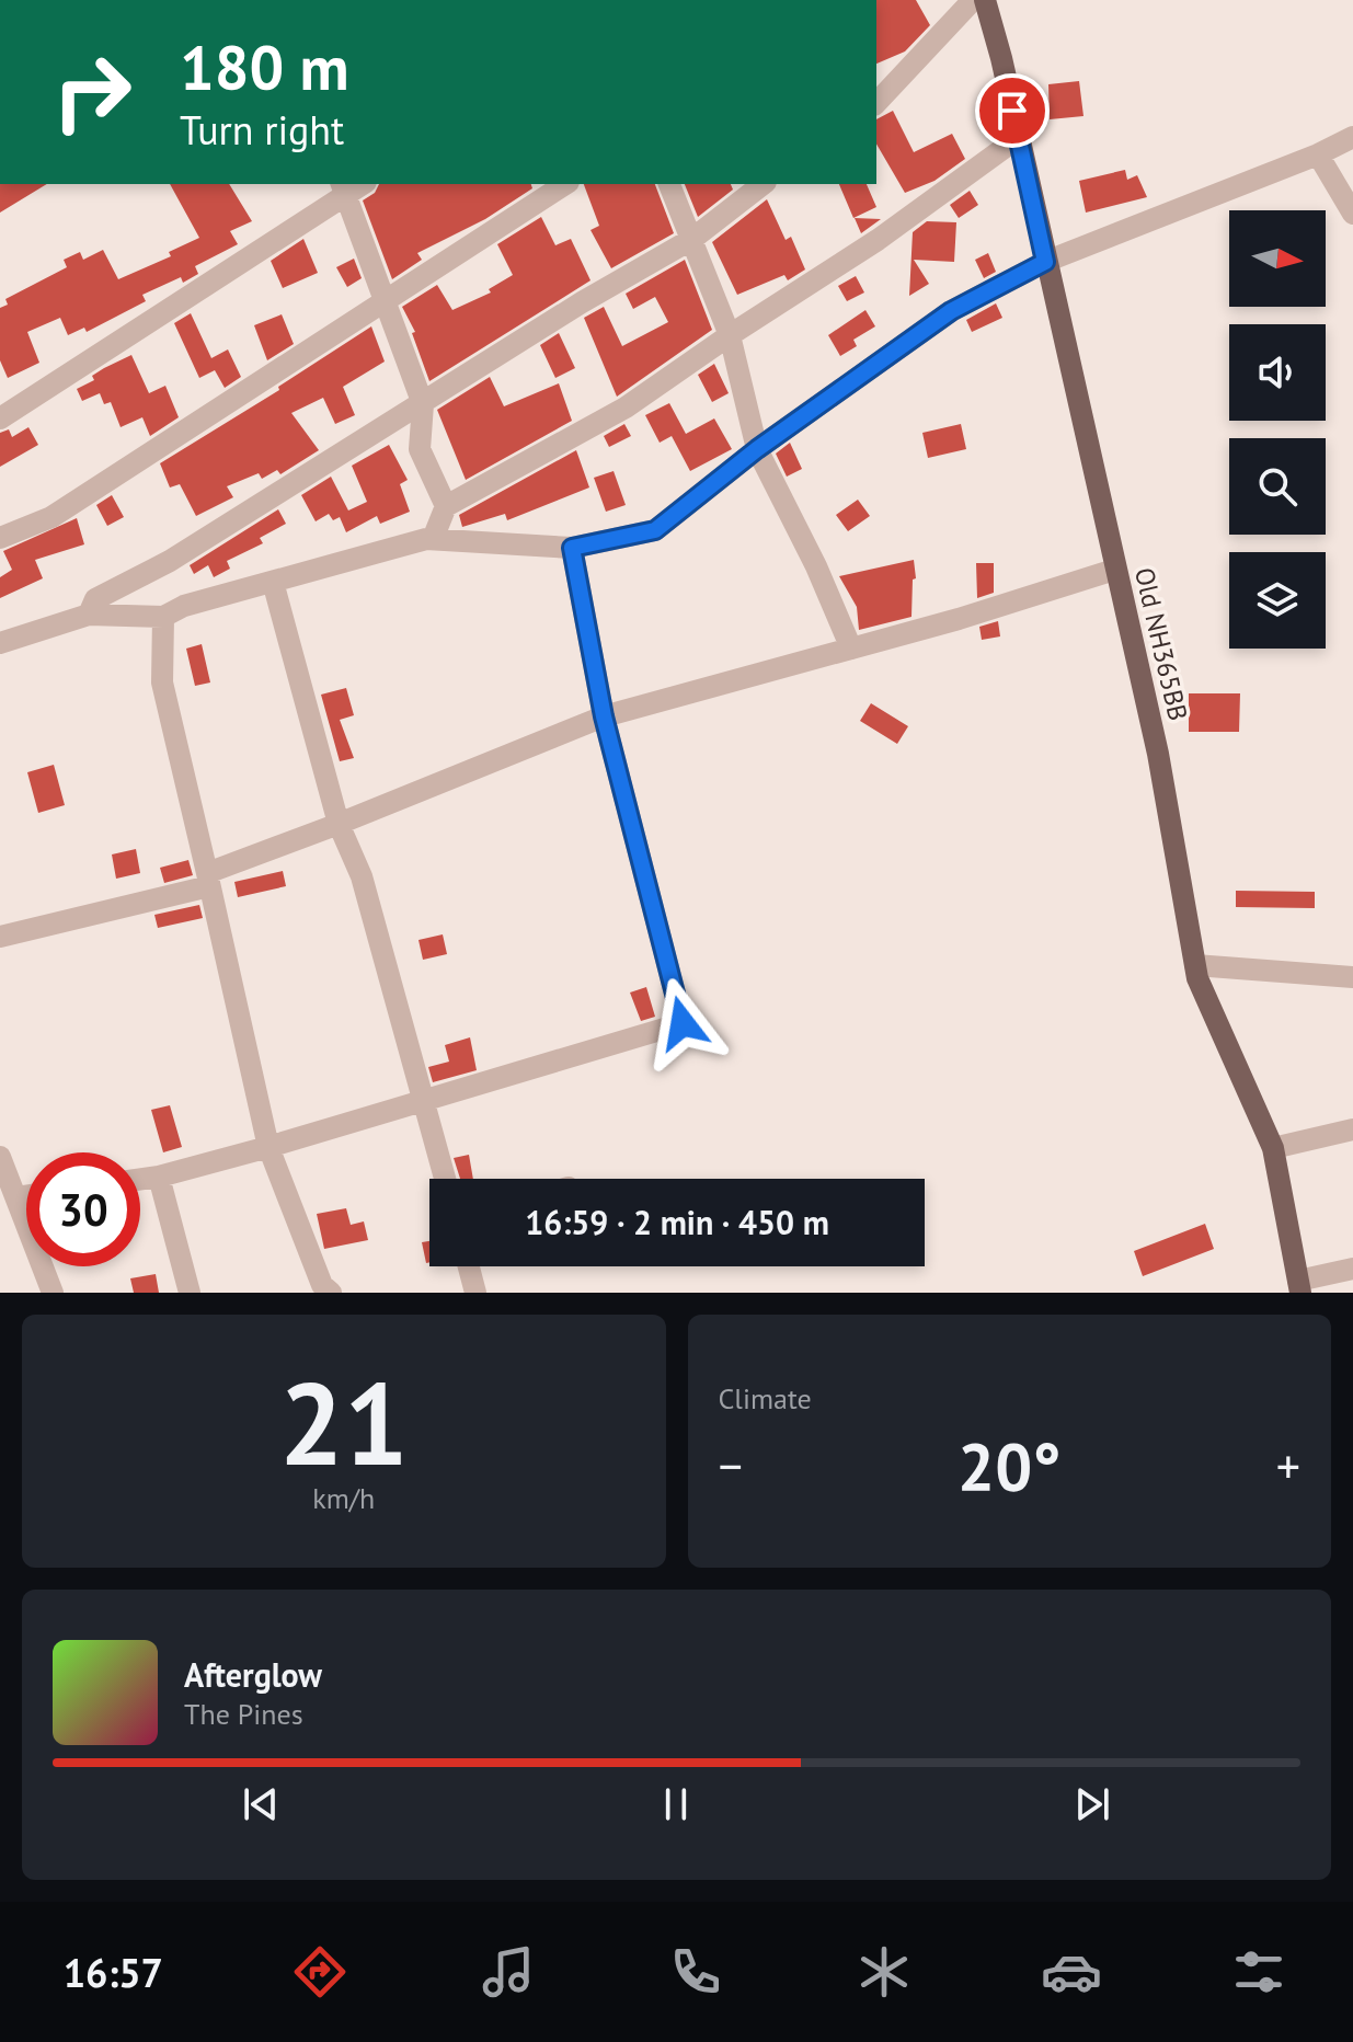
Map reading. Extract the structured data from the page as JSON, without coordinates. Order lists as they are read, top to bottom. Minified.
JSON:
{"streets":{"main road":["Old NH365BB"]},"north":"right","page":{"turn":["180 m","Turn right"],"limit":"30","trip":"16:59 · 2 min · 450 m","tile":[["21","km/h"],"Climate"],"heat":["−","20°","+"],"song":["Afterglow","The Pines"],"tabs":"16:57"}}
